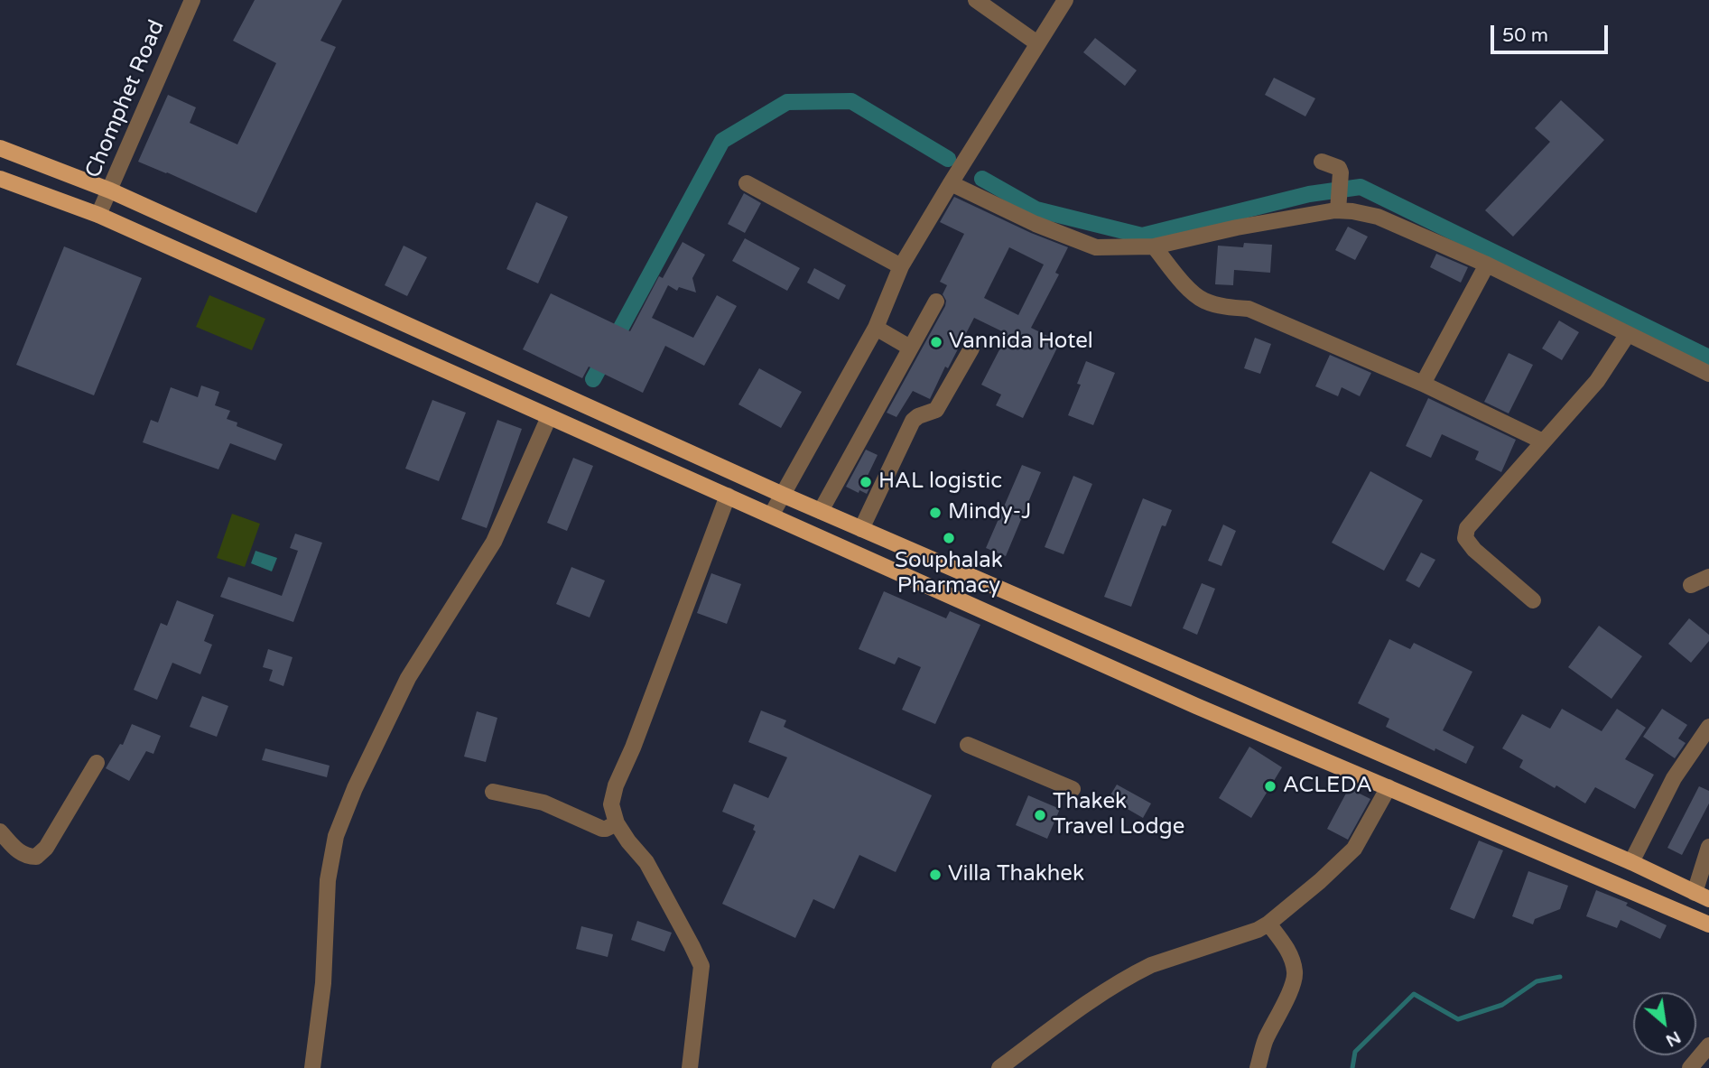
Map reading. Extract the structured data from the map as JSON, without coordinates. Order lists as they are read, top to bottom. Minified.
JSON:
{"streets":{"street":["Chomphet Road"]},"places":["Vannida Hotel","HAL logistic","Mindy-J","Souphalak Pharmacy","ACLEDA","Thakek Travel Lodge","Villa Thakhek"],"scale_bar":"50 m","north":"bottom right"}
